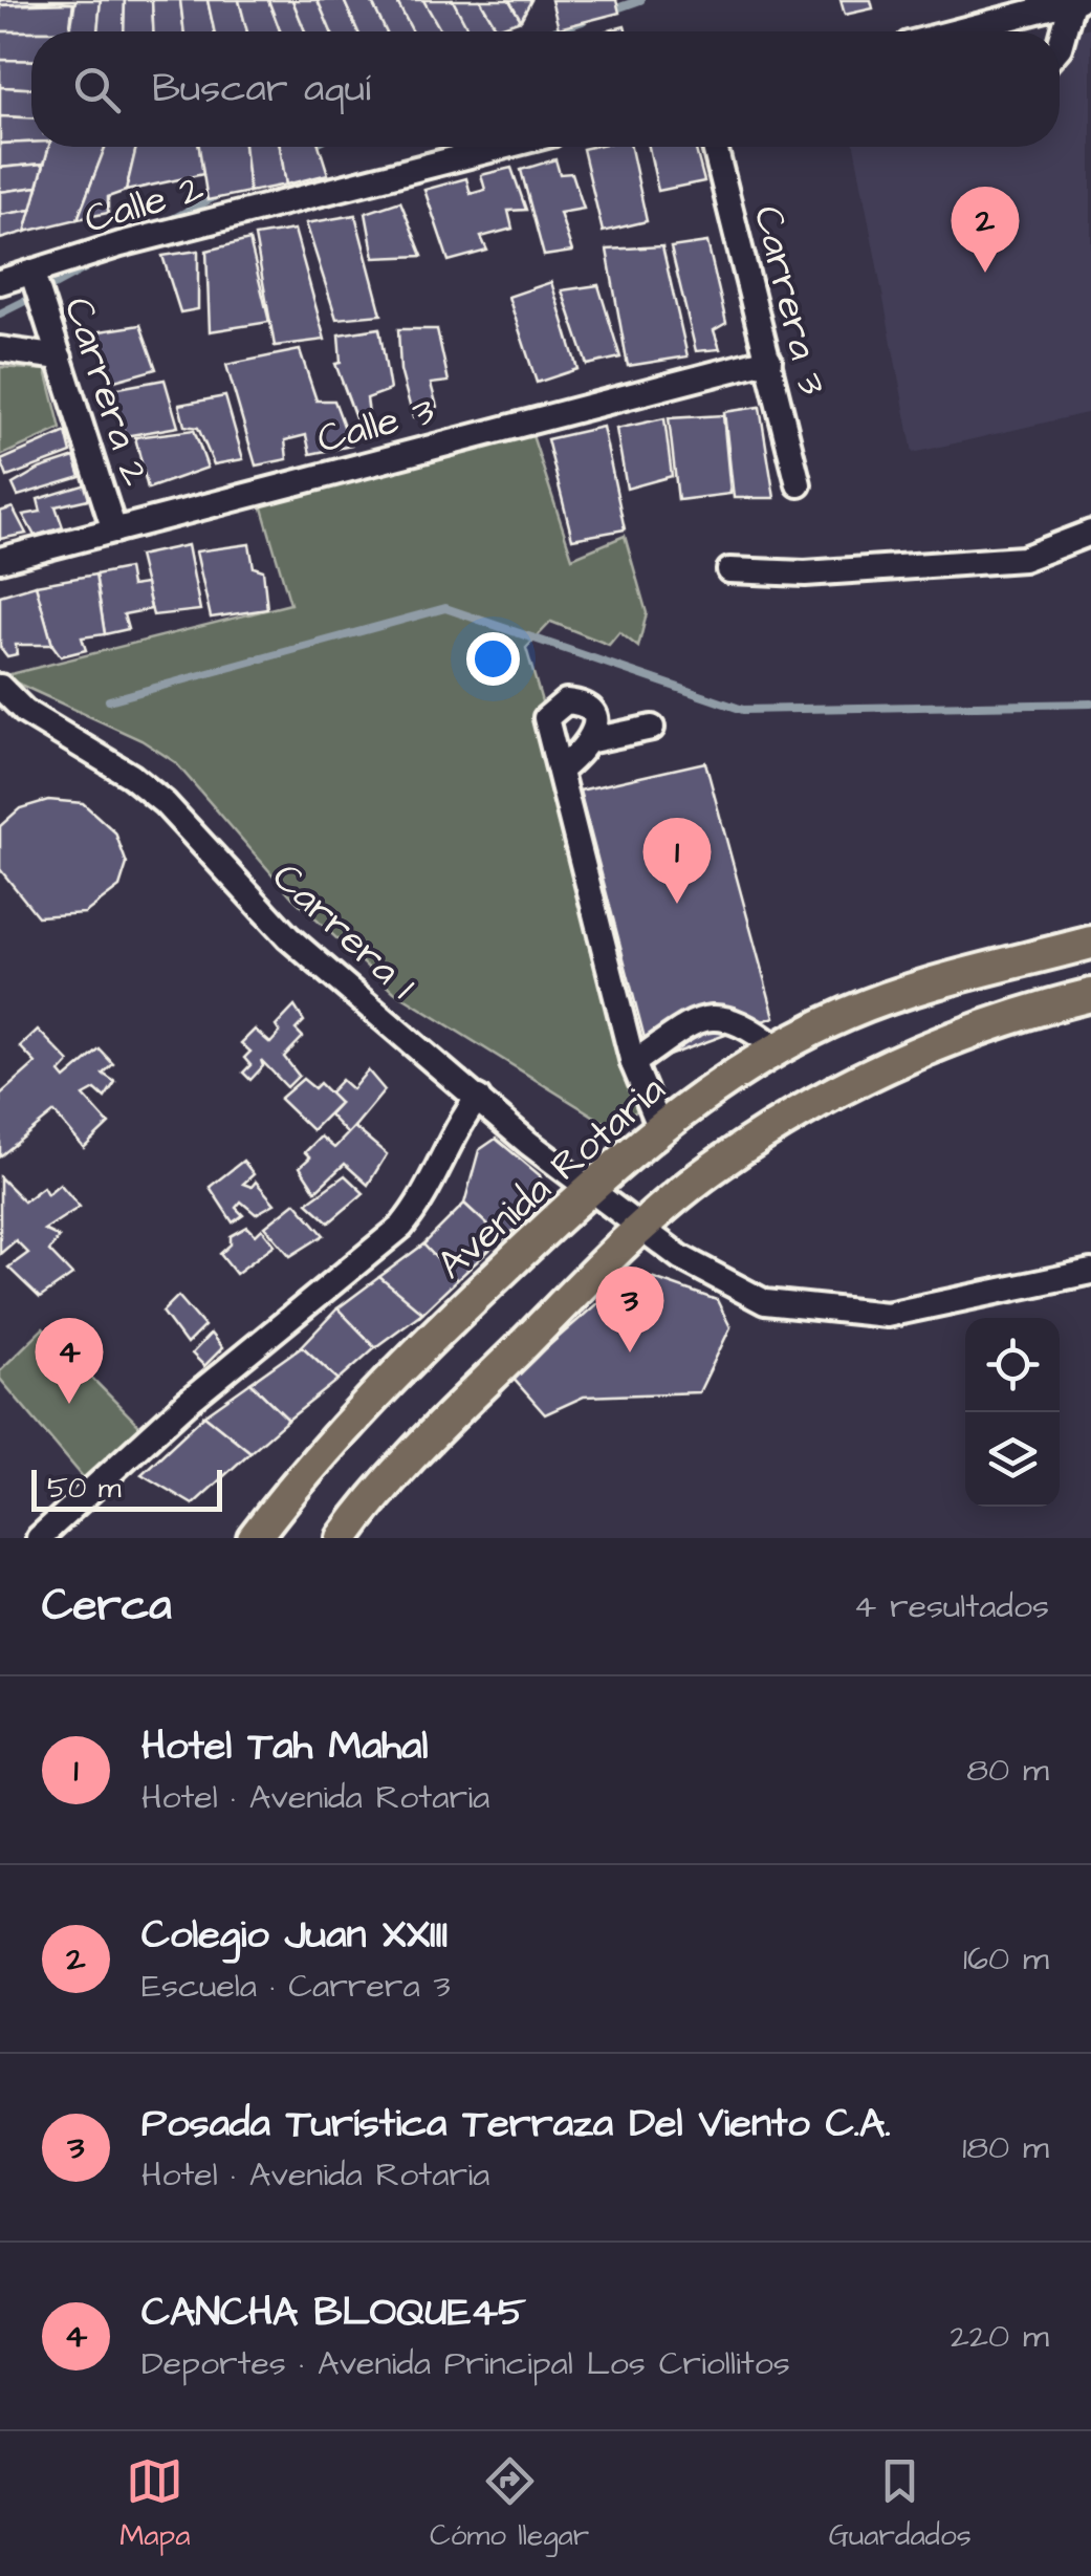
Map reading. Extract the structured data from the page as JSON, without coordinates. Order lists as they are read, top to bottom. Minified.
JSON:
{"streets":{"main road":["Avenida Rotaria"],"street":["Calle 2","Carrera 3","Carrera 2","Calle 3","Carrera 1"]},"crossings":[["Calle 2","Carrera 2"],["Carrera 3","Calle 3"],["Carrera 2","Calle 3"],["Carrera 1","Avenida Rotaria"]],"scale_bar":"50 m","page":{"search":"Buscar aquí","pins":["2","1","3","4"],"scale":"50 m","heading":["Cerca","4 resultados"],"list":[{"mark":"1","name":"Hotel Tah Mahal","note":"Hotel · Avenida Rotaria","value":"80 m"},{"mark":"2","name":"Colegio Juan XXIII","note":"Escuela · Carrera 3","value":"160 m"},{"mark":"3","name":"Posada Turística Terraza Del Viento C.A.","note":"Hotel · Avenida Rotaria","value":"180 m"},{"mark":"4","name":"CANCHA BLOQUE45","note":"Deportes · Avenida Principal Los Criollitos","value":"220 m"}],"nav":["Mapa","Cómo llegar","Guardados"]}}
